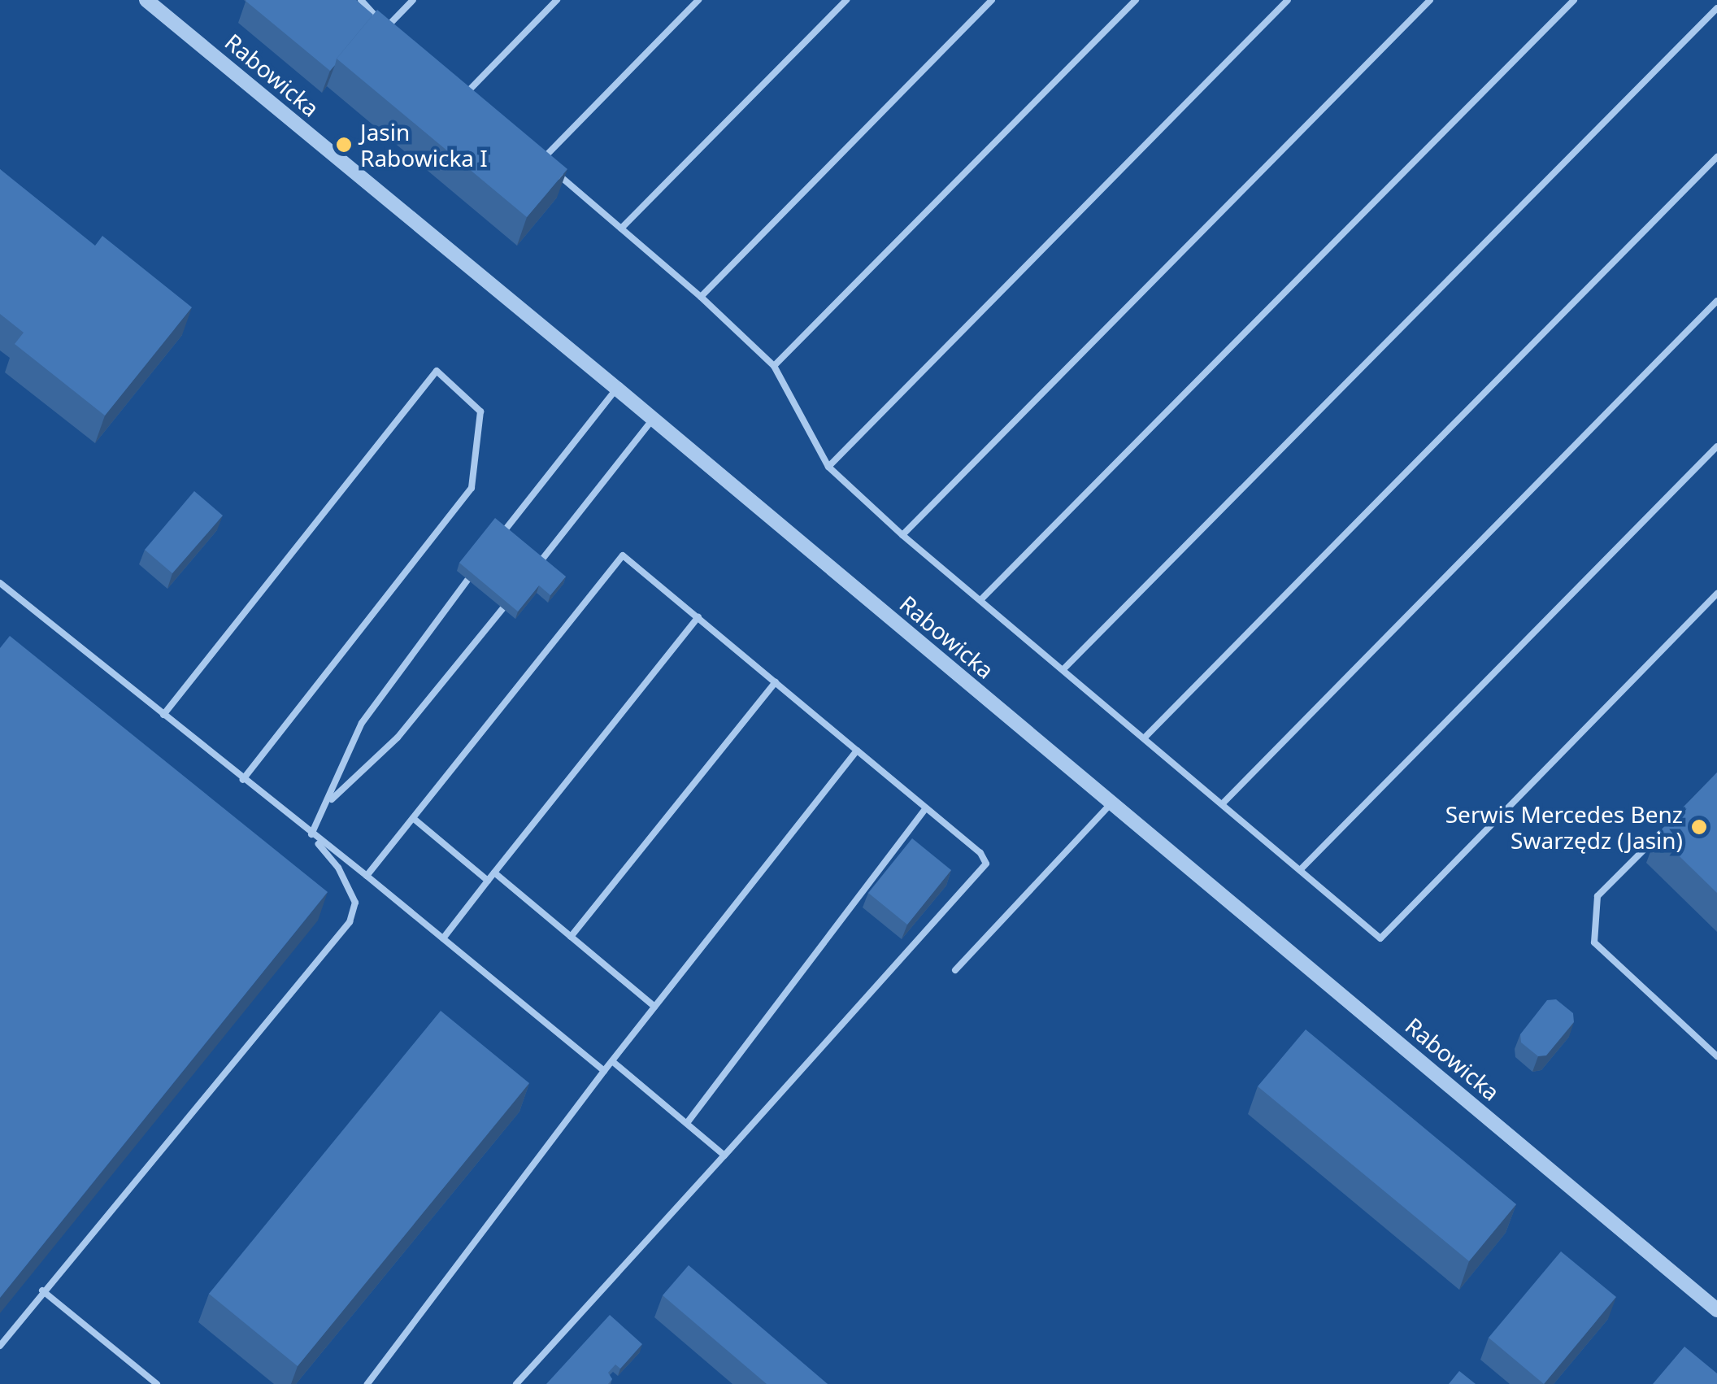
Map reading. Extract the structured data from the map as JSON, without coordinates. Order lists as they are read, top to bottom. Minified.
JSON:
{"streets":{"street":["Rabowicka"]},"places":["Jasin Rabowicka I","Serwis Mercedes Benz Swarzędz (Jasin)"]}
